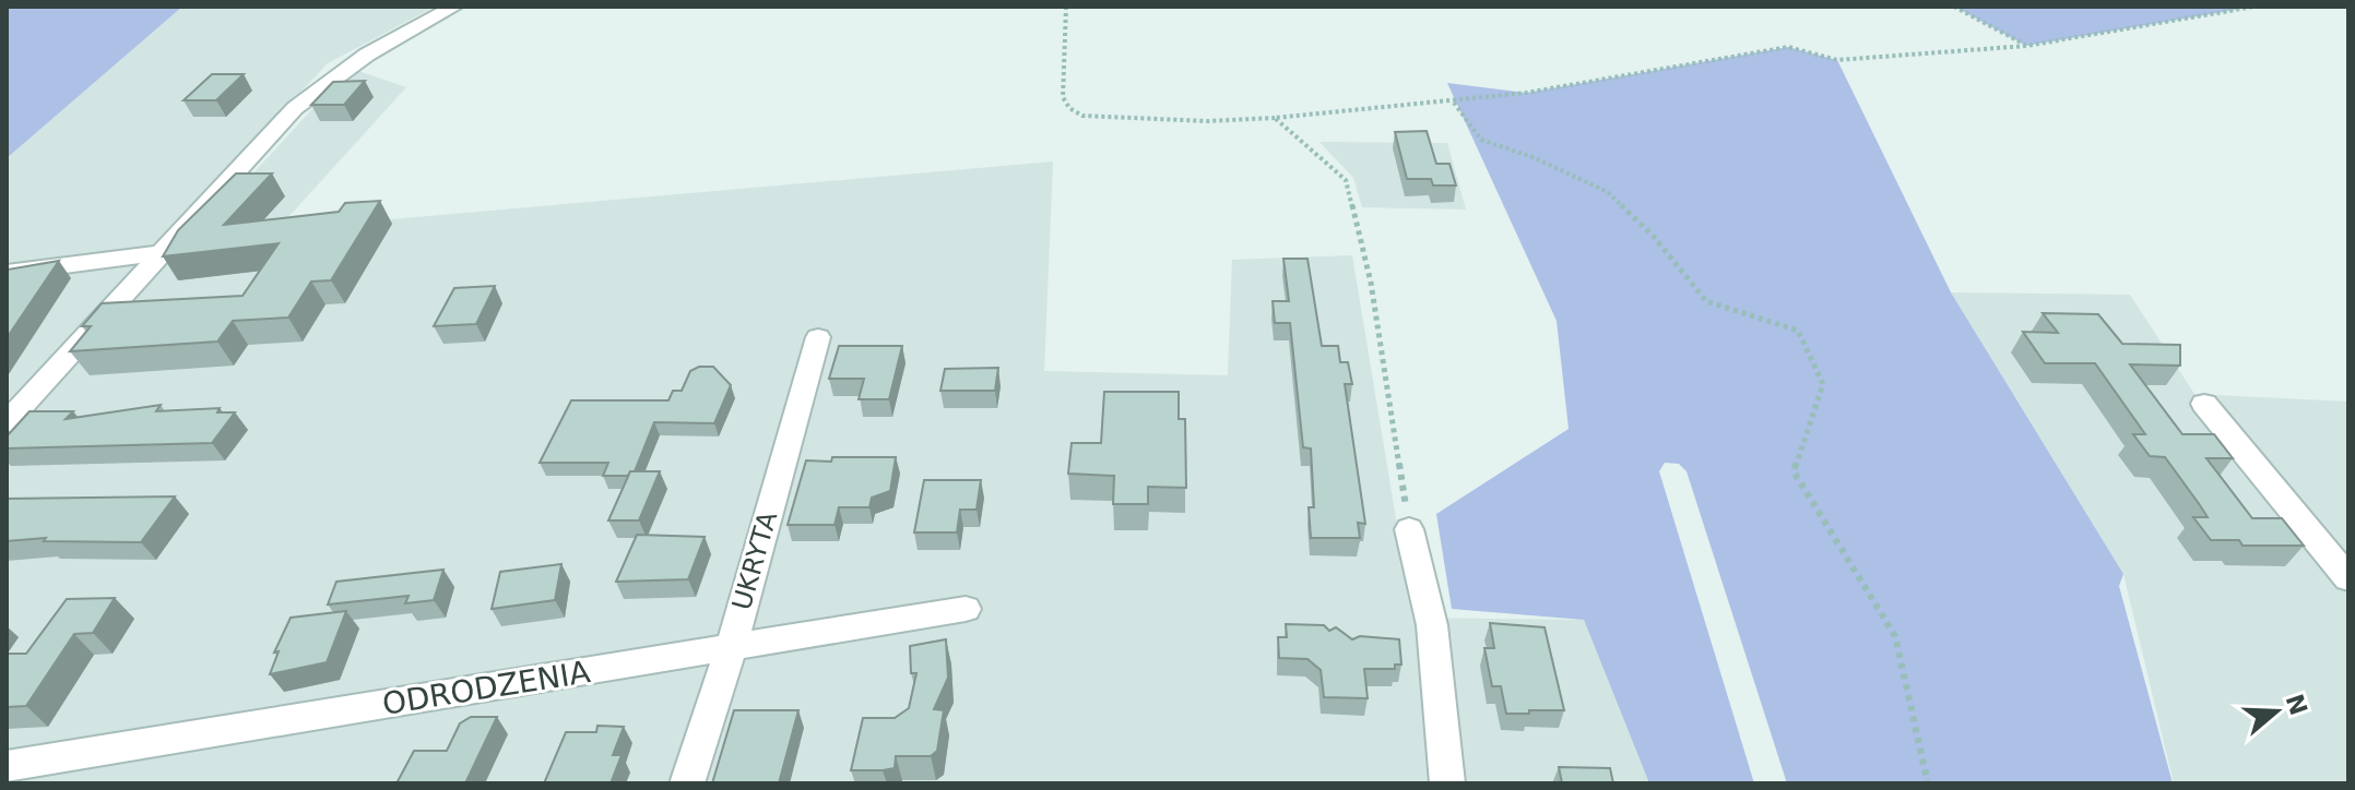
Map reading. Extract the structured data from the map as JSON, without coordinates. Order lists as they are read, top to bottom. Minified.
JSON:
{"streets":{"street":["UKRYTA","ODRODZENIA"]},"crossings":[["UKRYTA","ODRODZENIA"]],"north":"right"}
